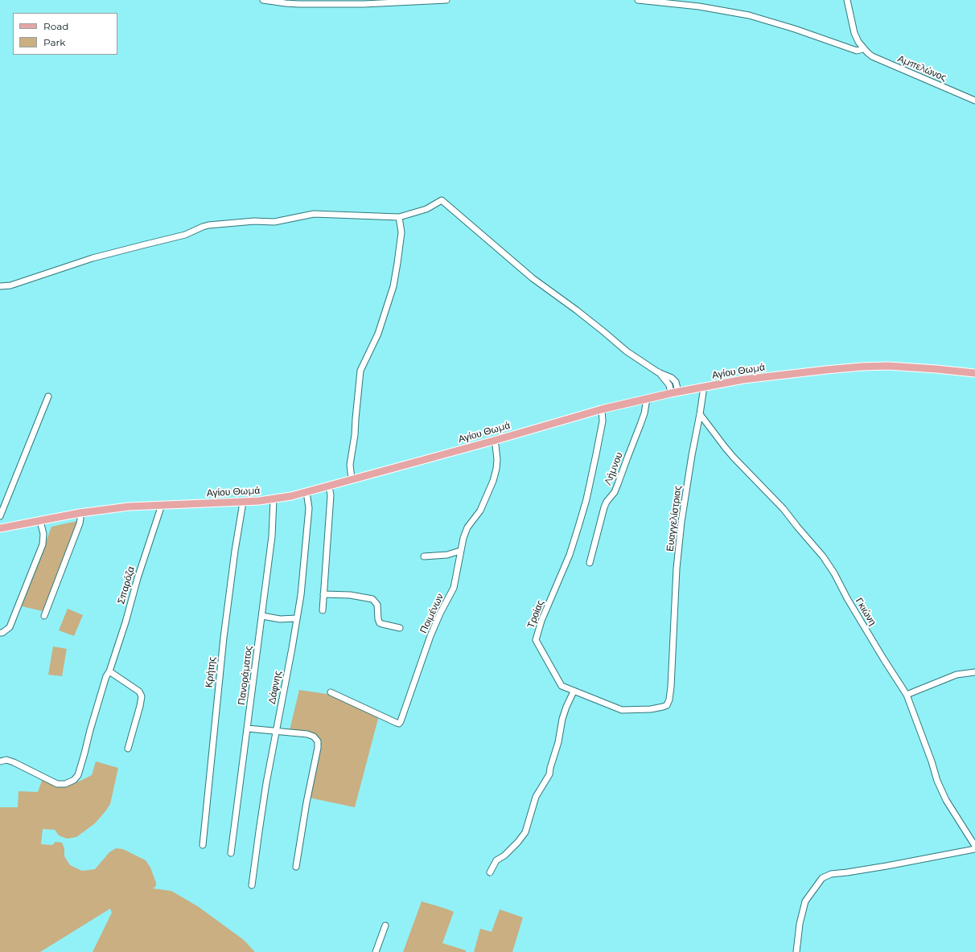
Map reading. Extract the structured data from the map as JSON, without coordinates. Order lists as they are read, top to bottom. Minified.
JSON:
{"streets":{"main road":["Αγίου Θωμά"],"street":["Αμπελώνος","Λήμνου","Ευαγγελίστριας","Σπαρόζα","Γκιώνη","Ποιμένων","Τροίας","Κρήτης","Πανοράματος","Δάφνης"]},"crossings":[["Αγίου Θωμά","Λήμνου"],["Αγίου Θωμά","Ευαγγελίστριας"],["Αγίου Θωμά","Σπαρόζα"],["Αγίου Θωμά","Ποιμένων"],["Αγίου Θωμά","Τροίας"],["Αγίου Θωμά","Κρήτης"],["Αγίου Θωμά","Πανοράματος"],["Αγίου Θωμά","Δάφνης"],["Ευαγγελίστριας","Γκιώνη"],["Ευαγγελίστριας","Τροίας"]],"legend":["Road","Park"]}
